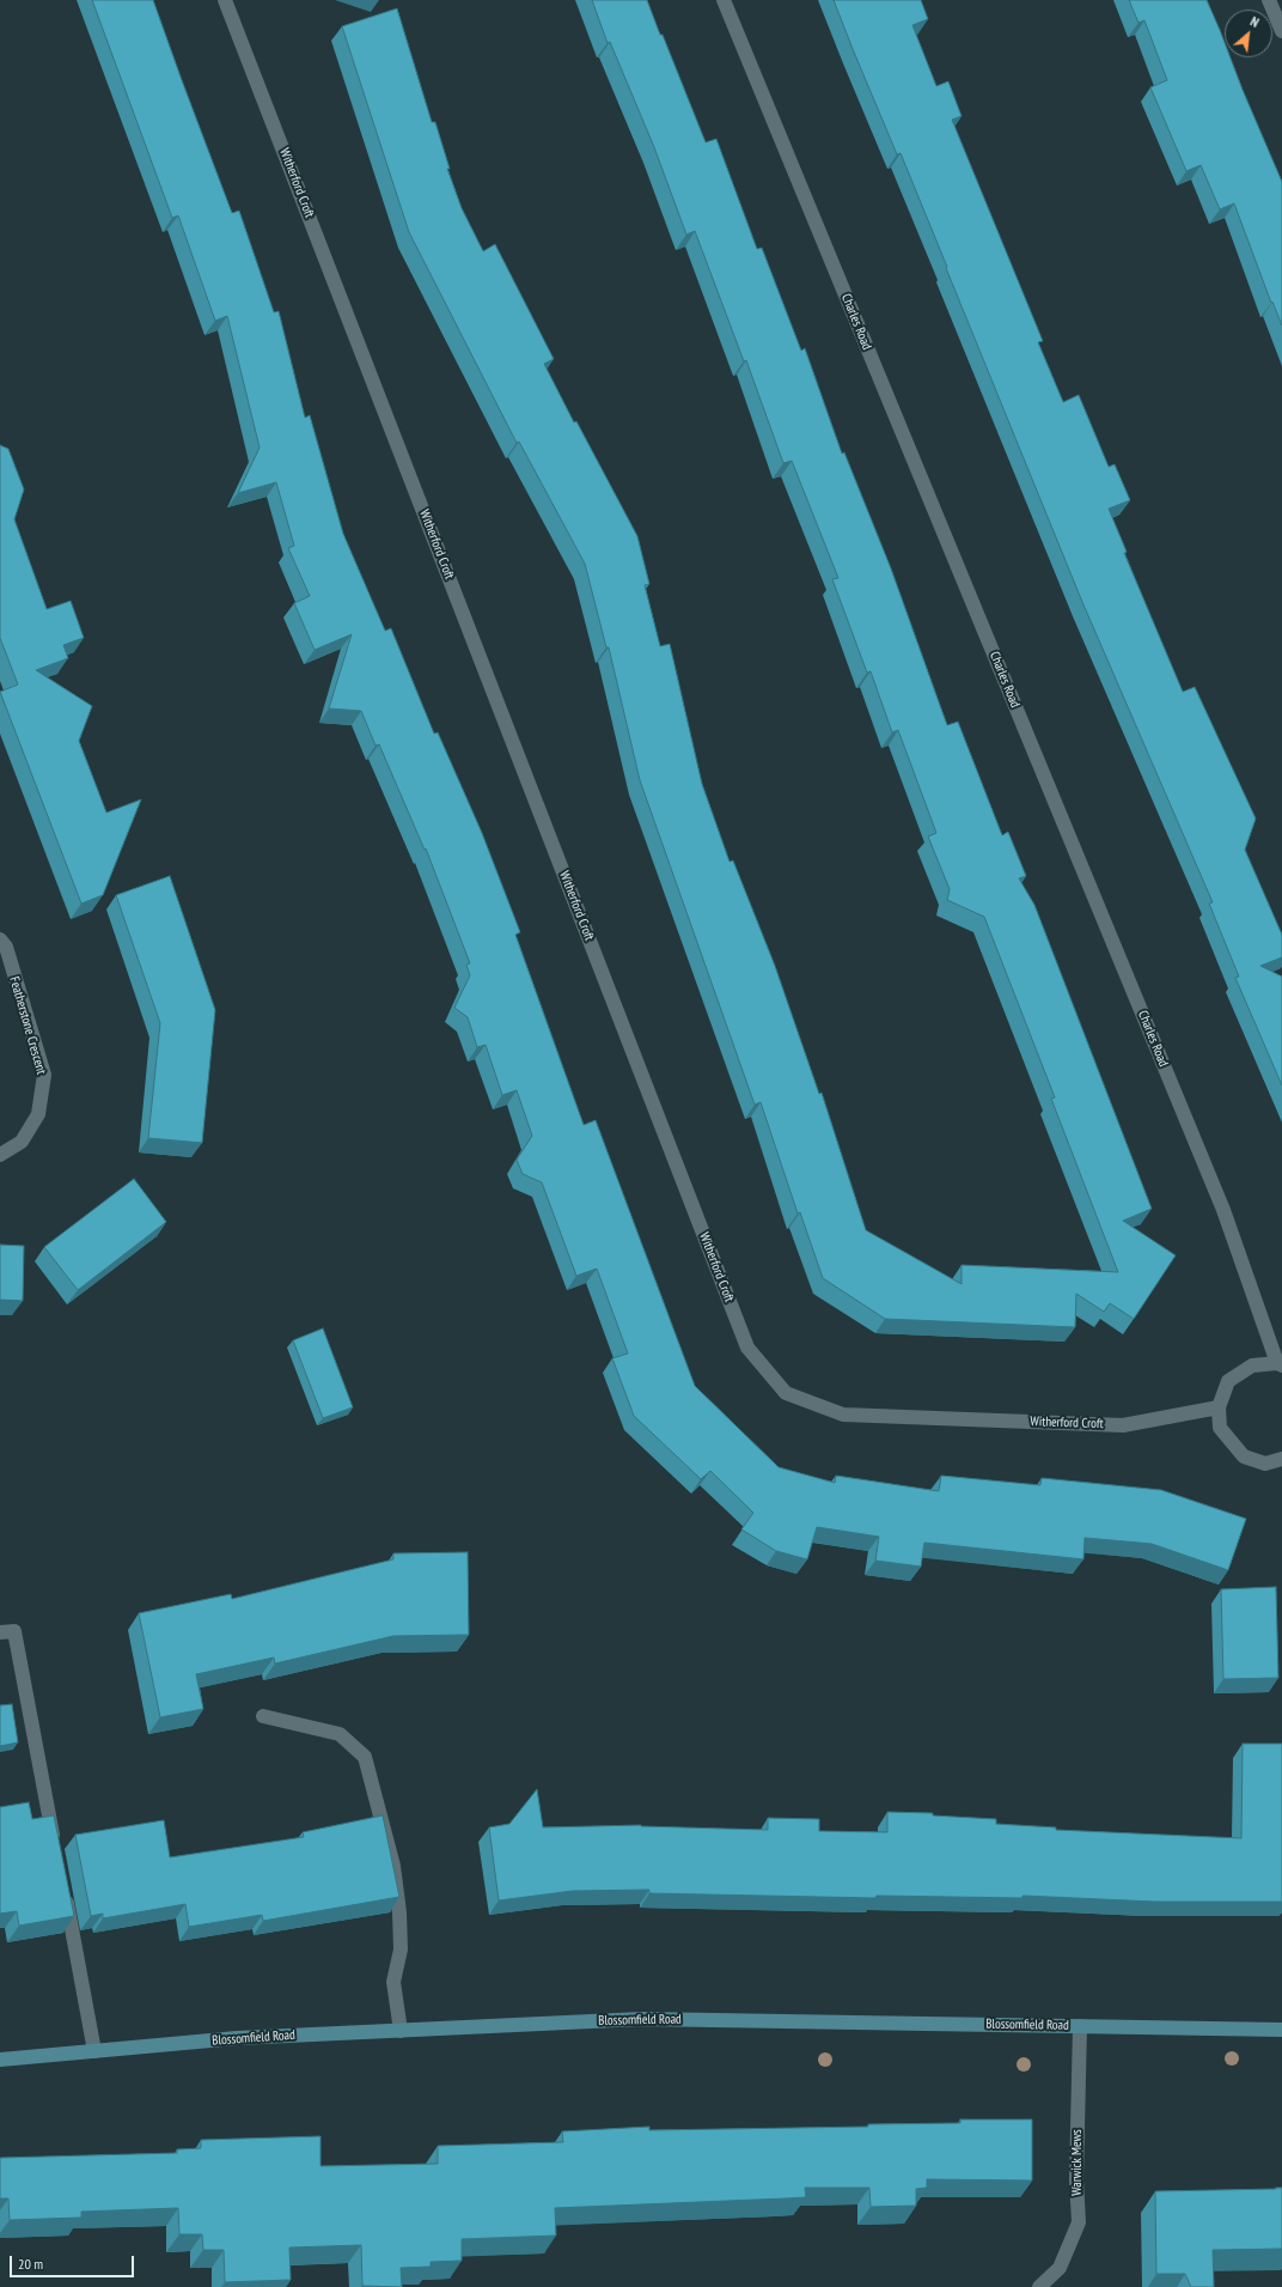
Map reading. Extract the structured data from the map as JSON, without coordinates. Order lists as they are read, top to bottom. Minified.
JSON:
{"streets":{"main road":["Blossomfield Road"],"street":["Witherford Croft","Charles Road","Featherstone Crescent","Warwick Mews"]},"crossings":[["Witherford Croft","Charles Road"],["Blossomfield Road","Warwick Mews"]],"scale_bar":"20 m","north":"top right"}
